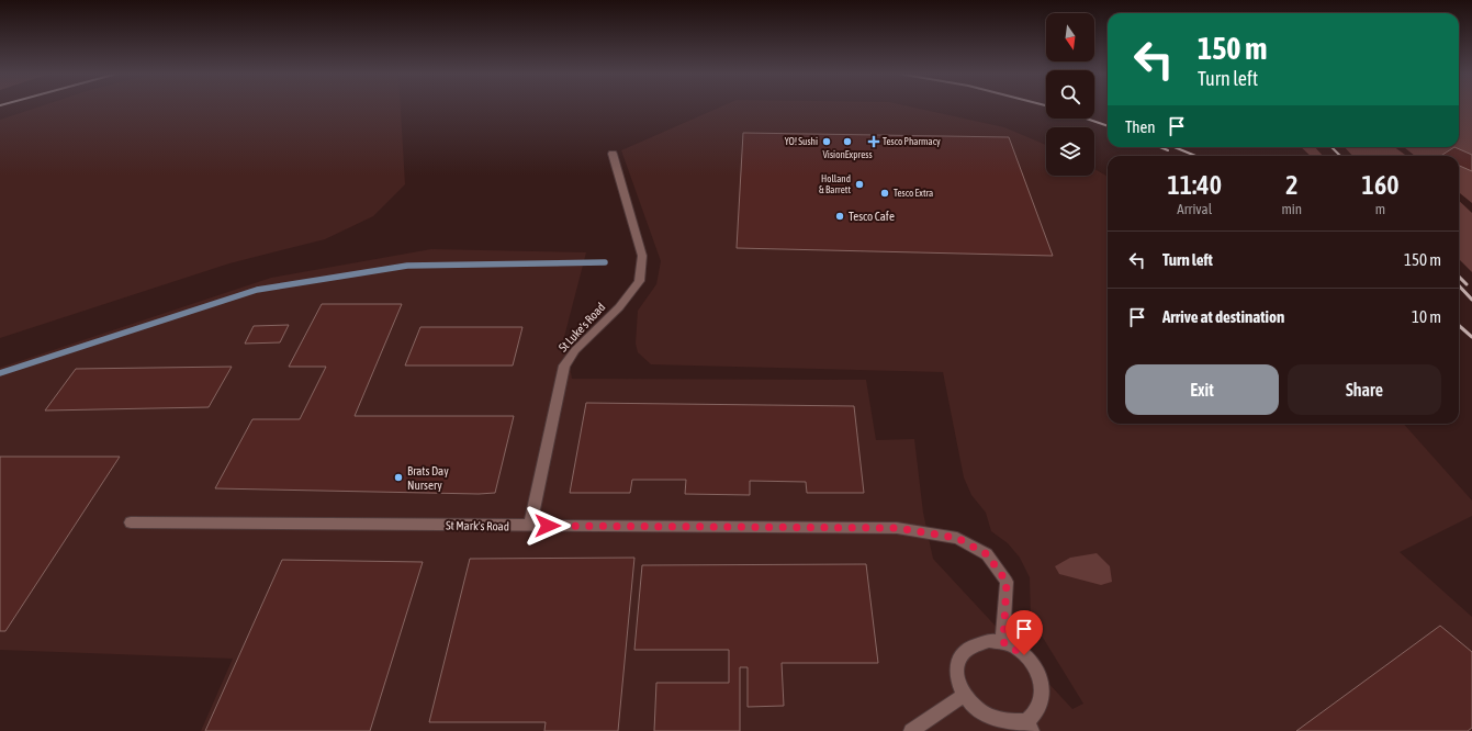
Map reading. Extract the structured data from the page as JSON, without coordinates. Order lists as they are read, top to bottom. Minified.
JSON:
{"streets":{"street":["St Luke's Road","St Mark's Road"]},"crossings":[["St Luke's Road","St Mark's Road"]],"places":{"other":["YO! Sushi","VisionExpress","Holland & Barrett","Tesco Extra","Tesco Cafe","Brats Day Nursery"],"health":["Tesco Pharmacy"]},"north":"bottom","page":{"turn":["150 m","Turn left"],"then":"Then","eta":["11:40","Arrival","2","min","160","m"],"list":[{"name":"Turn left","value":"150 m"},{"name":"Arrive at destination","value":"10 m"}],"buttons":["Exit","Share"]}}
